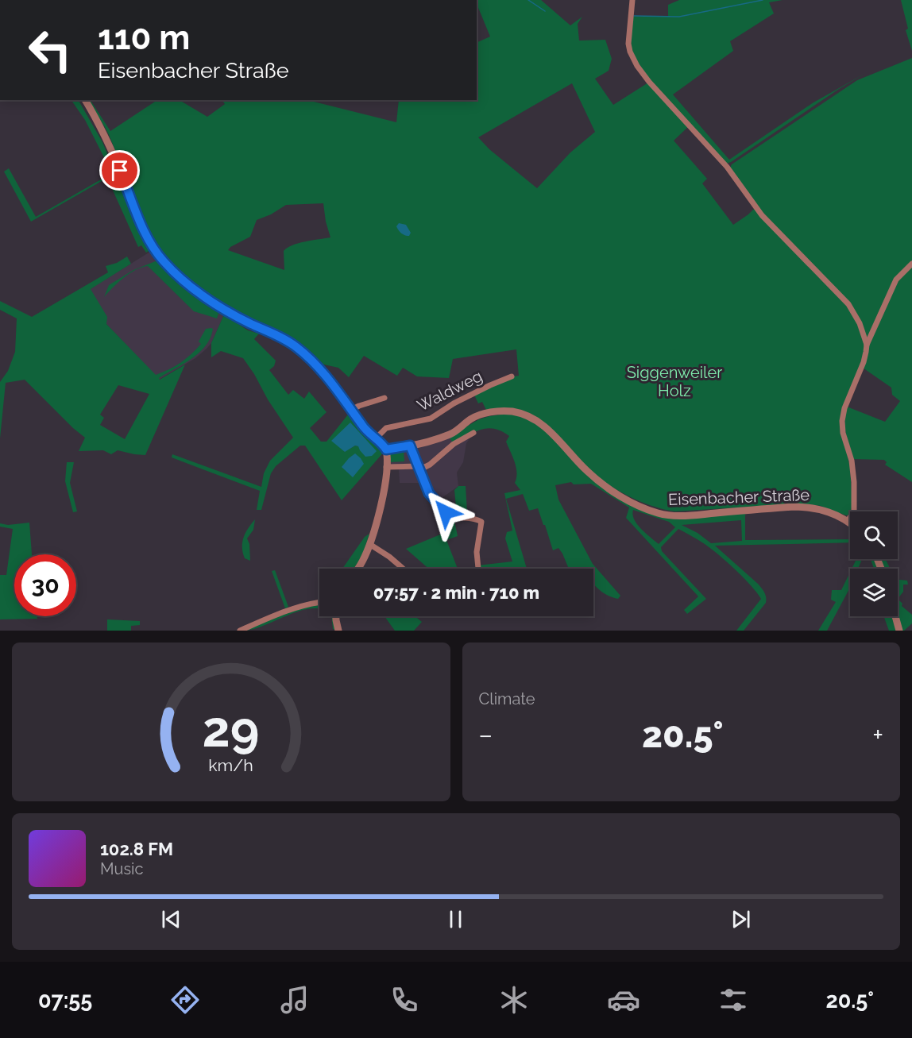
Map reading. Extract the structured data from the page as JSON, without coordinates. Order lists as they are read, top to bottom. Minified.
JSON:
{"streets":{"street":["Waldweg","Eisenbacher Straße"]},"parks":["Siggenweiler Holz"],"page":{"turn":["110 m","Eisenbacher Straße"],"limit":"30","trip":"07:57 · 2 min · 710 m","tile":"Climate","heat":["−","20.5°","+"],"song":["102.8 FM","Music"],"tabs":["07:55","20.5°"],"gauge":["29","km/h"]}}
